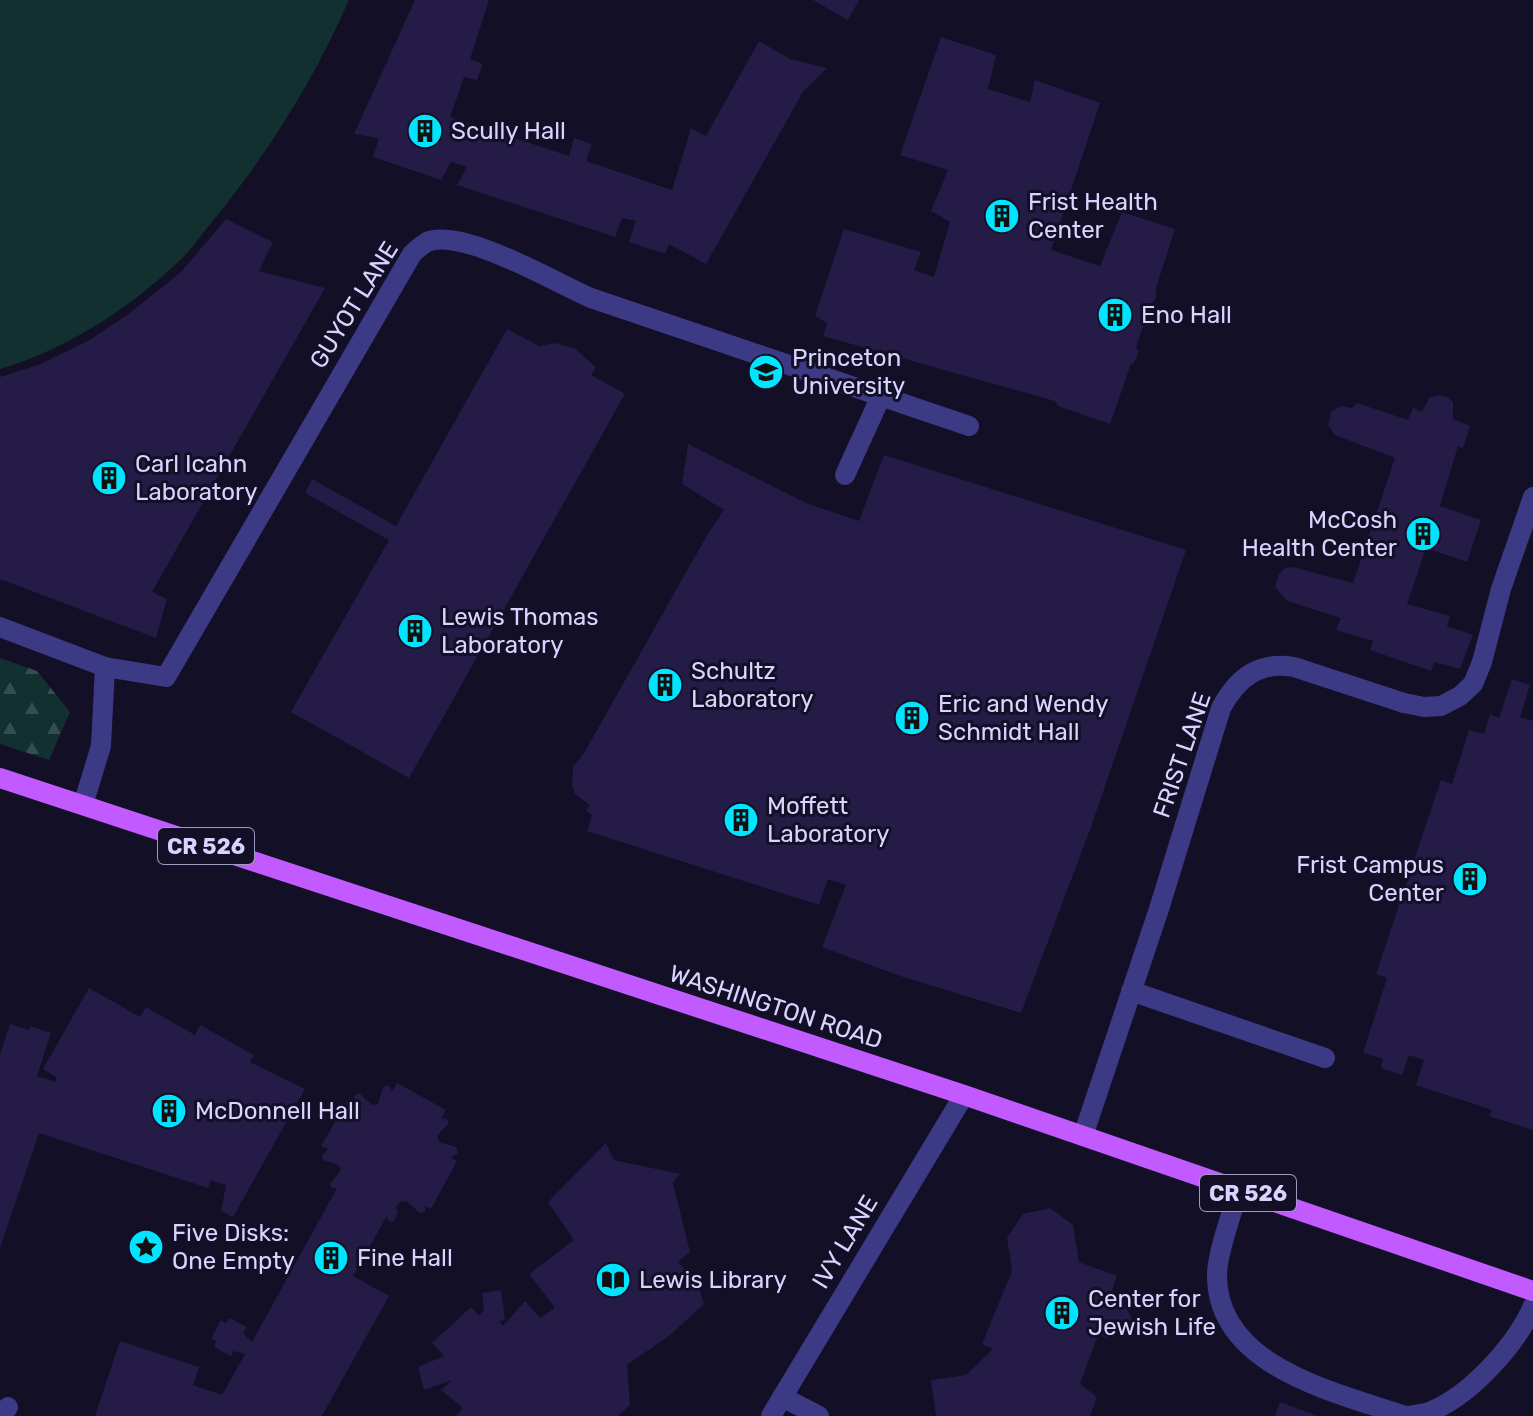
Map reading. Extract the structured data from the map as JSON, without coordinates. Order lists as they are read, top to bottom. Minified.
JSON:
{"streets":{"main road":["CR 526","WASHINGTON ROAD"],"street":["GUYOT LANE","FRIST LANE","IVY LANE"]},"crossings":[["FRIST LANE","WASHINGTON ROAD"],["WASHINGTON ROAD","IVY LANE"]],"places":{"building":["Scully Hall","Frist Health Center","Eno Hall","Carl Icahn Laboratory","McCosh Health Center","Lewis Thomas Laboratory","Schultz Laboratory","Eric and Wendy Schmidt Hall","Moffett Laboratory","Frist Campus Center","McDonnell Hall","Fine Hall","Center for Jewish Life"],"school or university":["Princeton University"],"place":["Five Disks: One Empty"],"library":["Lewis Library"]}}
